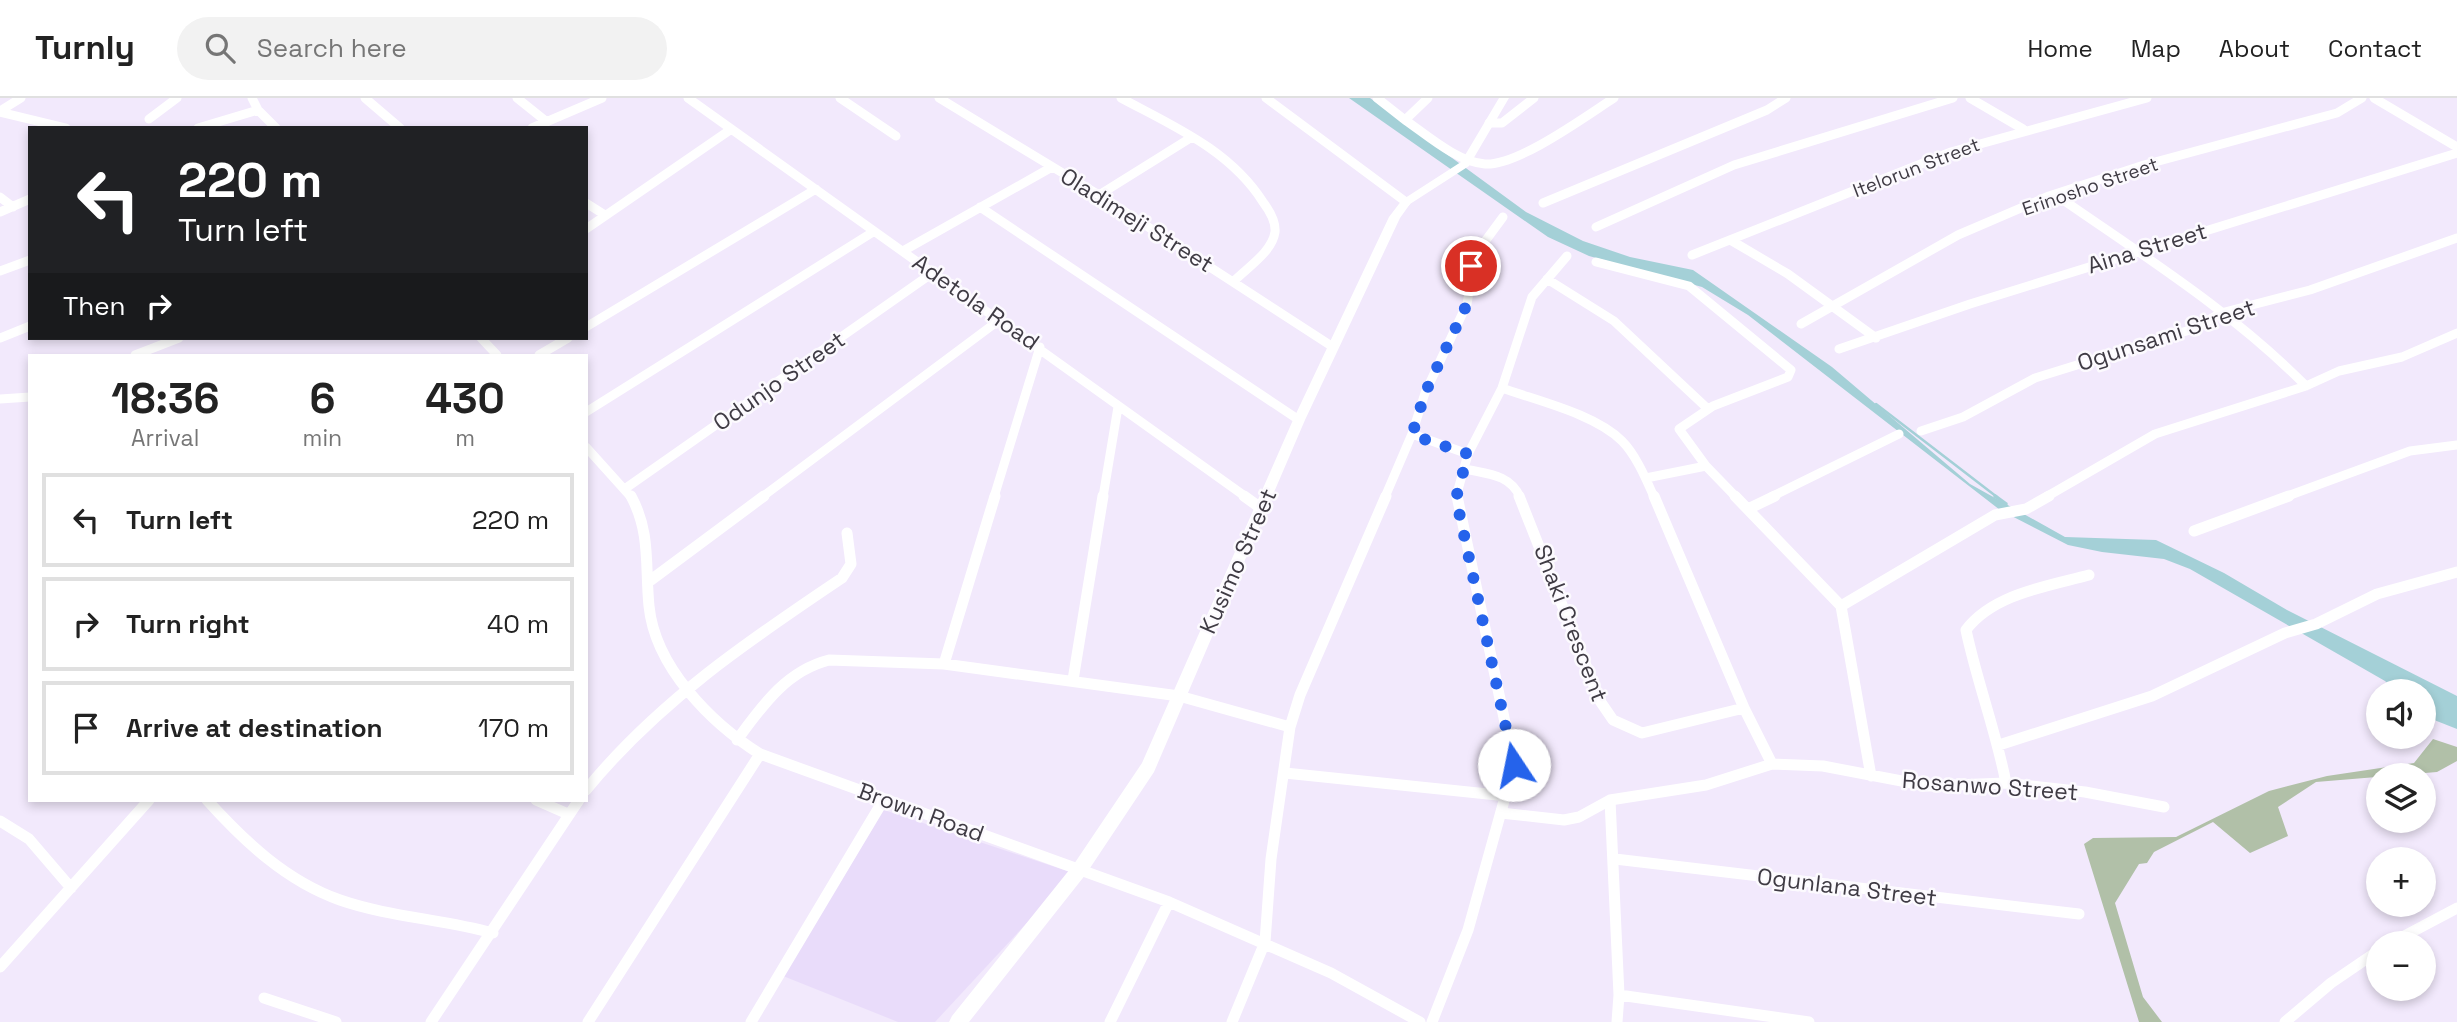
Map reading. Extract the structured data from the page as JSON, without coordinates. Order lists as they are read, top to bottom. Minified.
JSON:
{"streets":{"street":["Itelorun Street","Erinosho Street","Oladimeji Street","Aina Street","Adetola Road","Ogunsami Street","Odunjo Street","Kusimo Street","Shaki Crescent","Rosanwo Street","Brown Road","Ogunlana Street"]},"crossings":[["Oladimeji Street","Kusimo Street"],["Adetola Road","Odunjo Street"],["Adetola Road","Kusimo Street"],["Odunjo Street","Brown Road"],["Kusimo Street","Brown Road"]],"page":{"header":"Turnly","search":"Search here","nav":["Home","Map","About","Contact"],"turn":["220 m","Turn left"],"then":"Then","eta":["18:36","Arrival","6","min","430","m"],"list":[{"name":"Turn left","value":"220 m"},{"name":"Turn right","value":"40 m"},{"name":"Arrive at destination","value":"170 m"}],"map_buttons":["+","−"]}}
